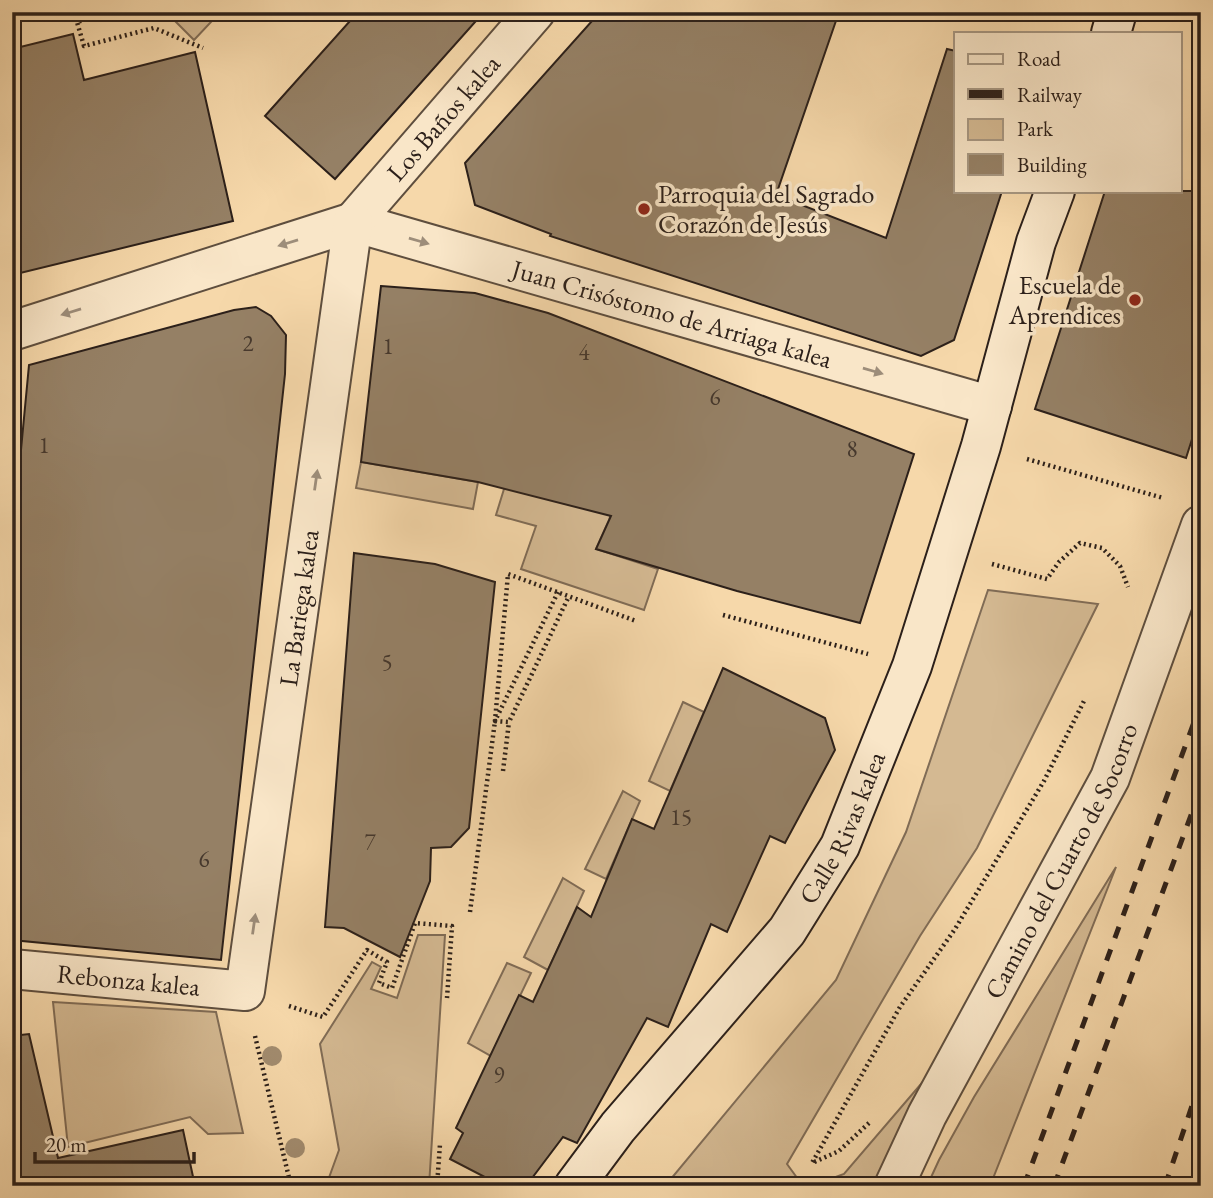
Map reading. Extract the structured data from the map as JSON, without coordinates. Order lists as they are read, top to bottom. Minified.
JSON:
{"streets":{"street":["Los Baños kalea","Juan Crisóstomo de Arriaga kalea","La Bariega kalea","Calle Rivas kalea","Camino del Cuarto de Socorro","Rebonza kalea"]},"crossings":[["Los Baños kalea","Juan Crisóstomo de Arriaga kalea"],["Los Baños kalea","La Bariega kalea"],["Juan Crisóstomo de Arriaga kalea","La Bariega kalea"],["Juan Crisóstomo de Arriaga kalea","Calle Rivas kalea"],["La Bariega kalea","Rebonza kalea"]],"one_way":["Juan Crisóstomo de Arriaga kalea","La Bariega kalea"],"places":["Parroquia del Sagrado Corazón de Jesús","Escuela de Aprendices"],"house_numbers":["2","1","4","6","1","8","5","15","7","6","9"],"legend":["Road","Railway","Park","Building"],"scale_bar":"20 m"}
